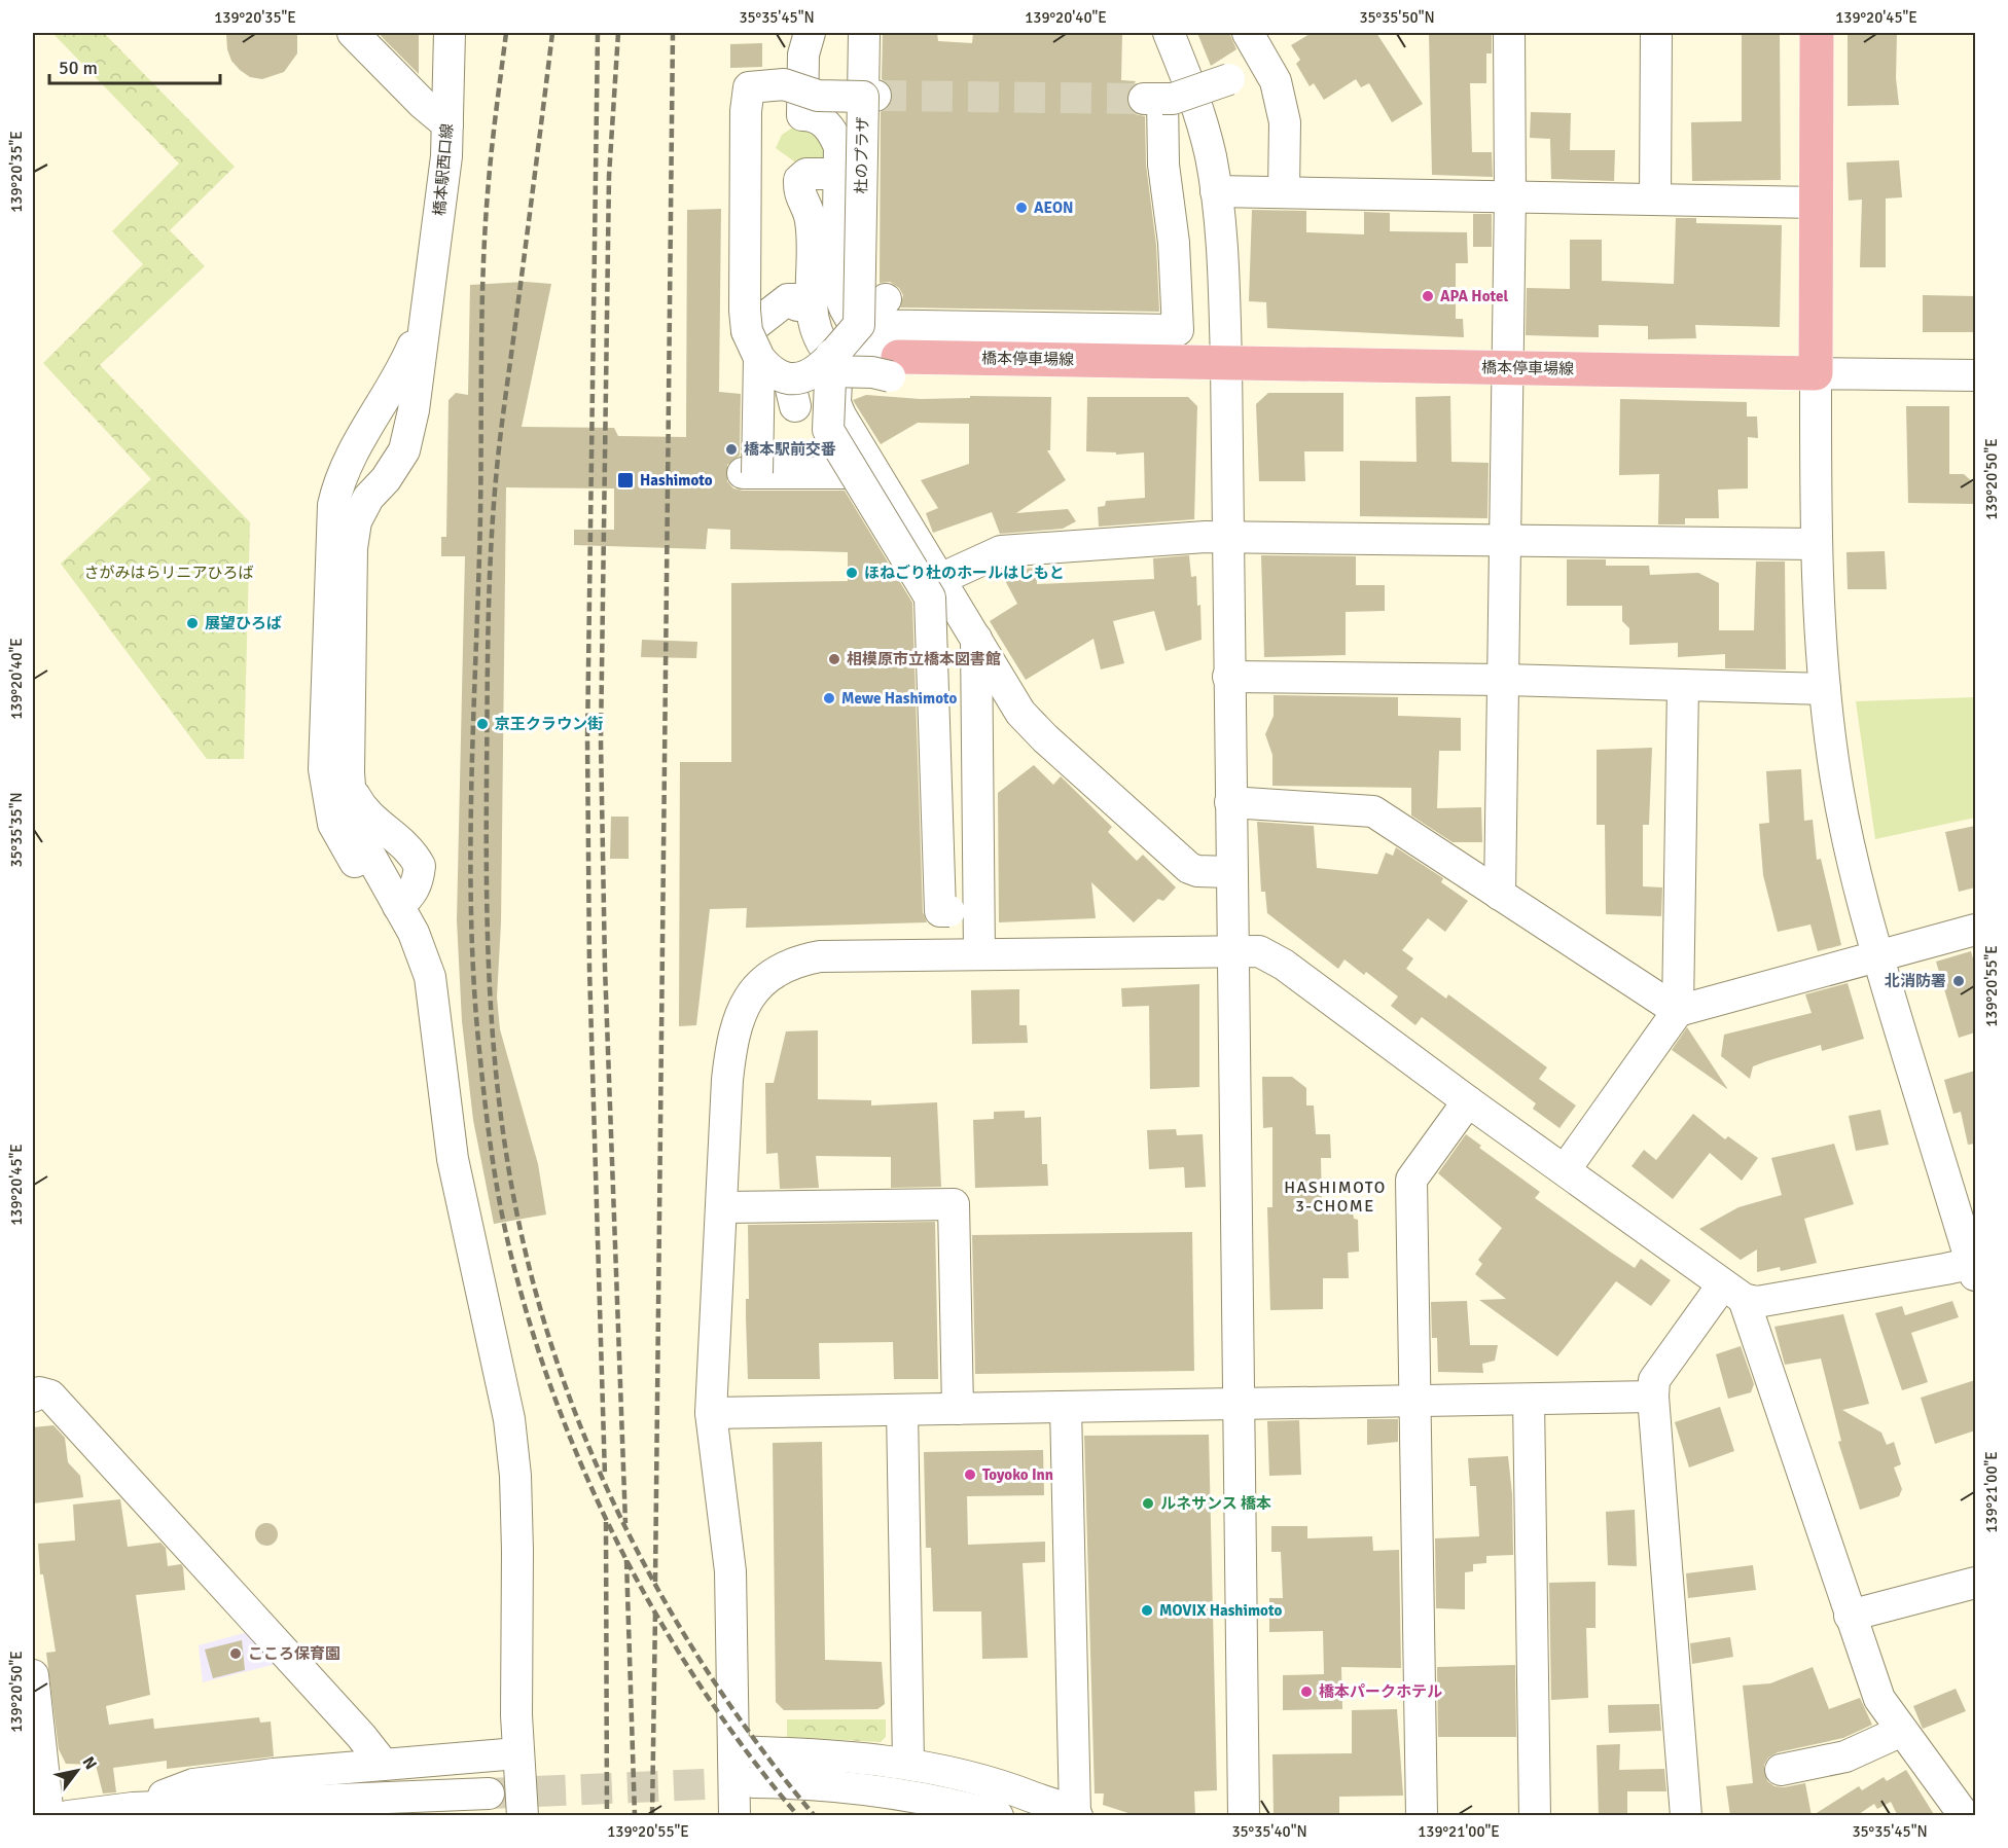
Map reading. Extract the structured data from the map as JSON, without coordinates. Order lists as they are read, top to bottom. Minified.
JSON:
{"streets":{"main road":["橋本停車場線"],"street":["杜のプラザ","橋本駅西口線"]},"crossings":[["杜のプラザ","橋本停車場線"]],"districts":["HASHIMOTO 3-CHOME"],"parks":["さがみはらリニアひろば"],"places":{"other":["AEON","APA Hotel","橋本駅前交番","ほねごり杜のホールはしもと","展望ひろば","相模原市立橋本図書館","Mewe Hashimoto","京王クラウン街","北消防署","Toyoko Inn","ルネサンス 橋本","MOVIX Hashimoto","こころ保育園","橋本パークホテル"],"transit":["Hashimoto"]},"scale_bar":"50 m","north":"top right","coordinates":["139°20'35\"E","35°35'45\"N","139°20'40\"E","35°35'50\"N","139°20'45\"E","139°20'50\"E","35°35'35\"N","139°20'55\"E","139°21'00\"E","35°35'40\"N"]}
